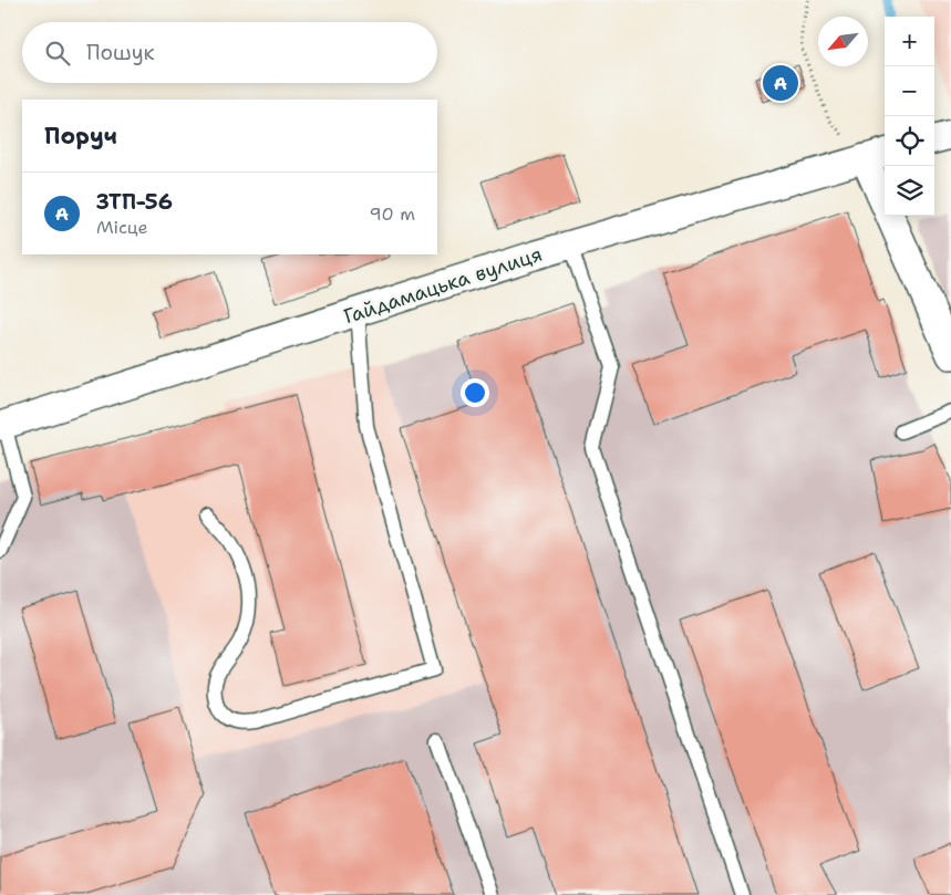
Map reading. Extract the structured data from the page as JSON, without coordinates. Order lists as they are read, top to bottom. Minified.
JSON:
{"streets":{"street":["Гайдамацька вулиця"]},"north":"bottom left","page":{"map_buttons":["+","−"],"search":"Пошук","pins":"A","heading":"Поруч","list":[{"mark":"A","name":"ЗТП-56","note":"Місце","value":"90 m"}]}}
